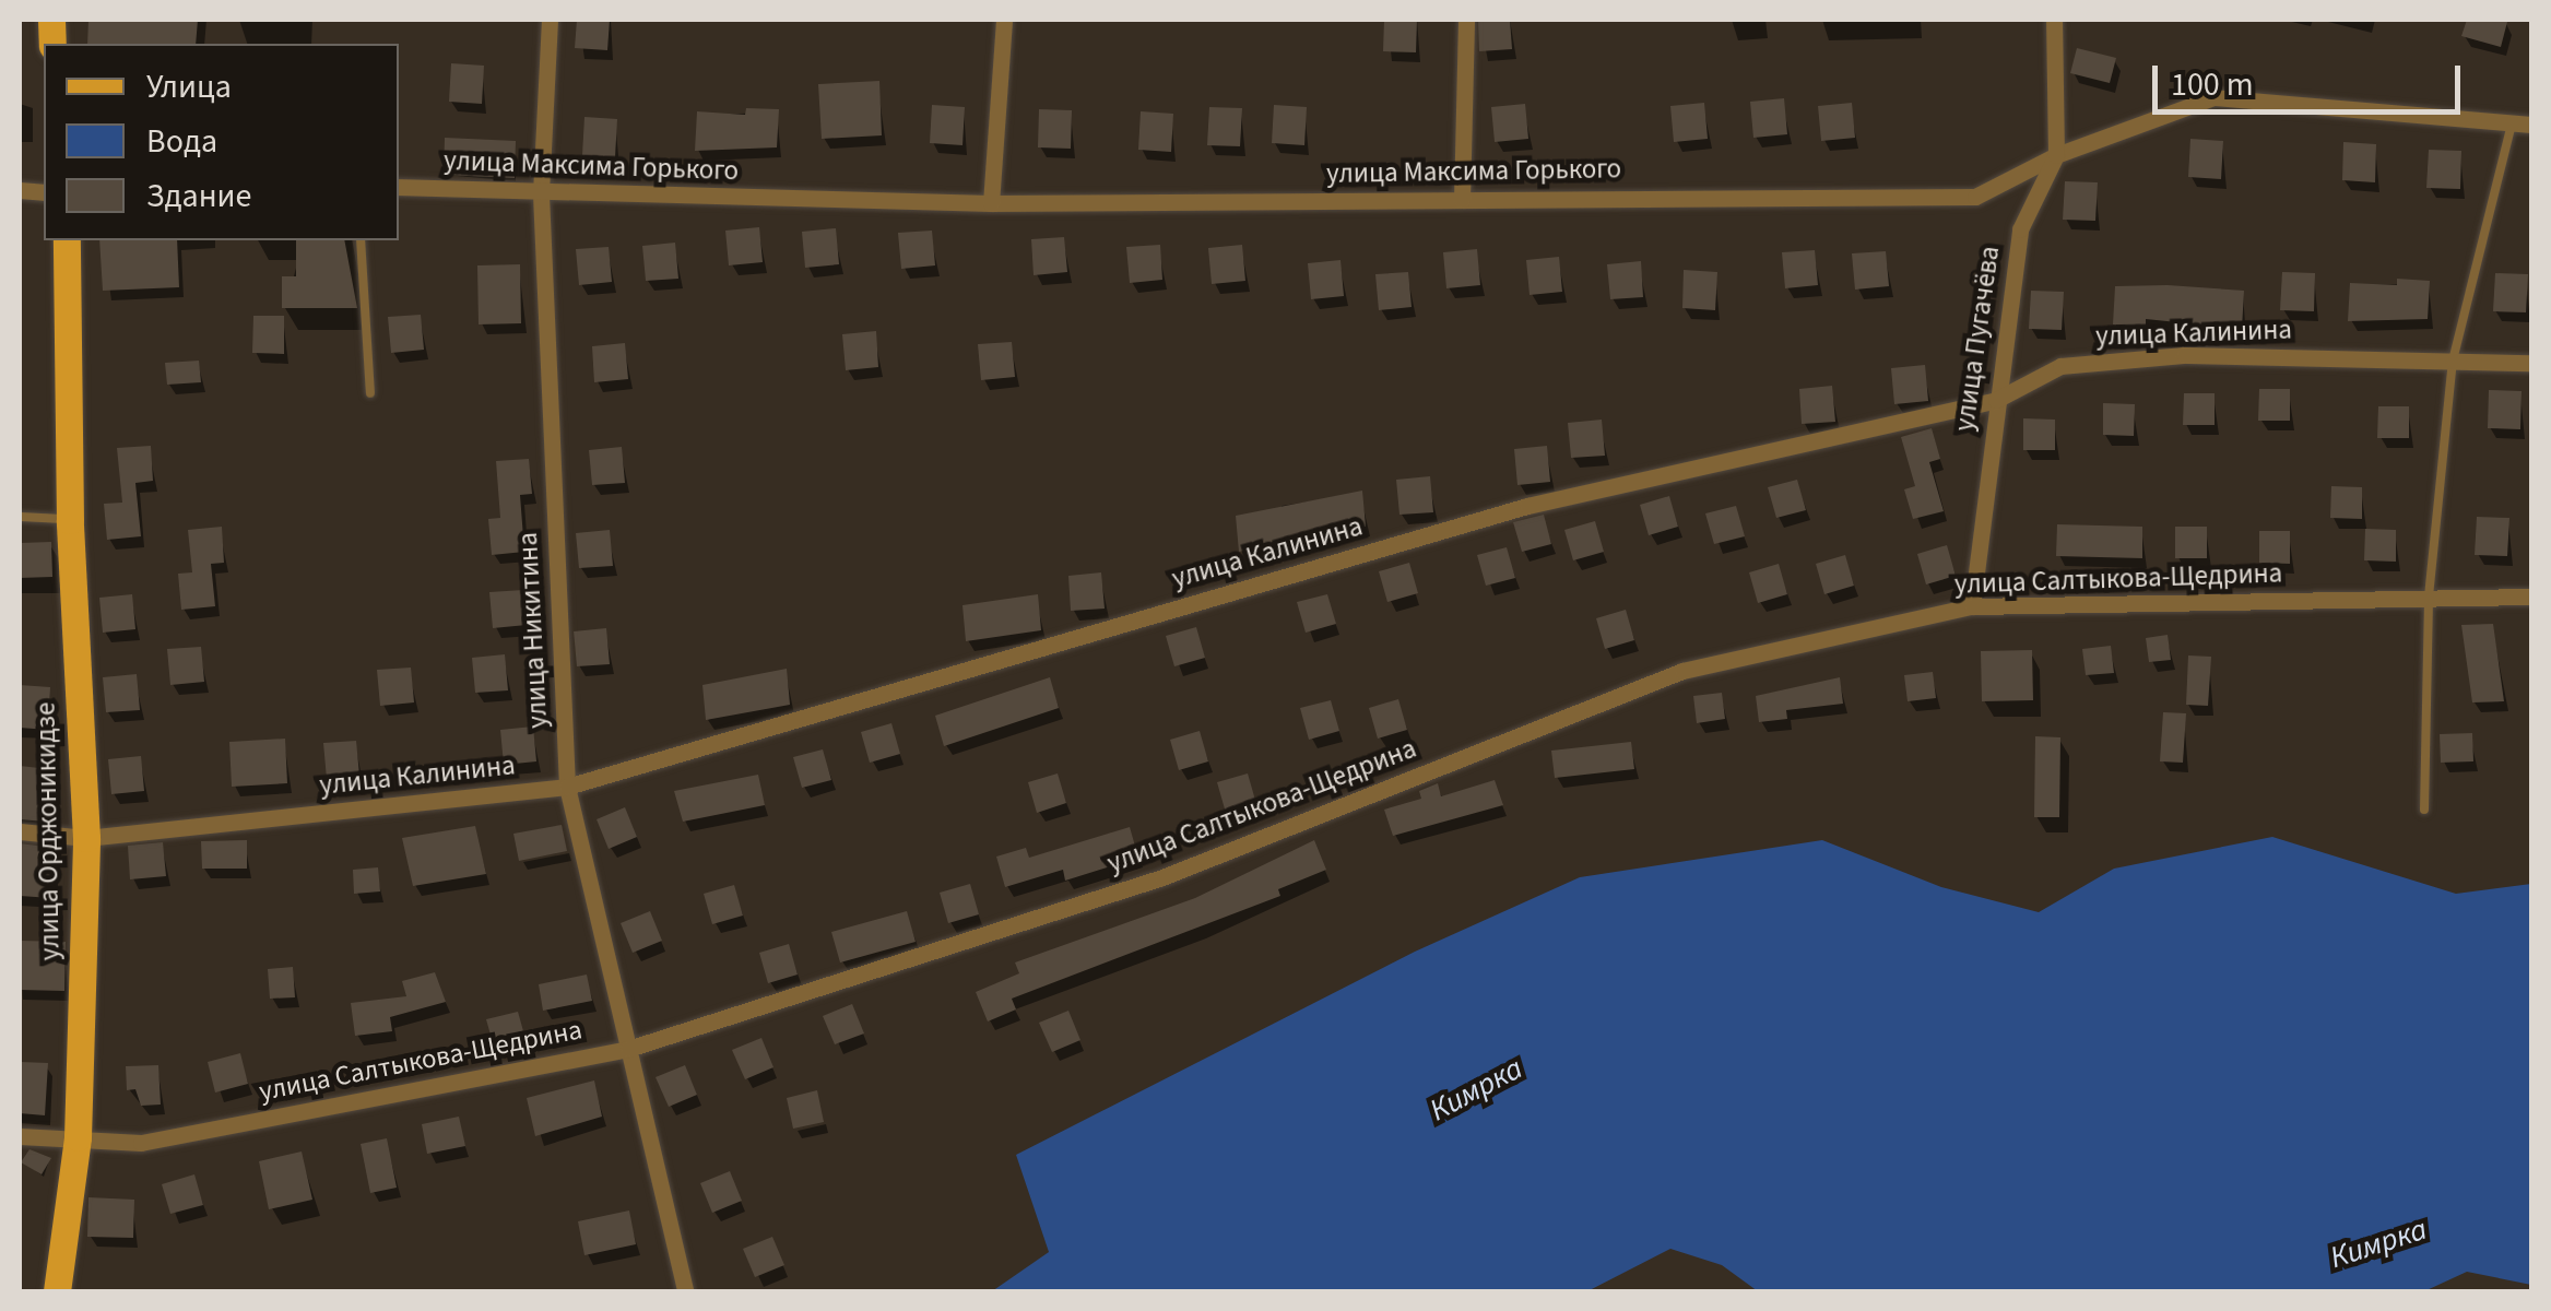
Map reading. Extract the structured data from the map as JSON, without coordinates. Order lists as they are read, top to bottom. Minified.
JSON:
{"streets":{"main road":["улица Орджоникидзе"],"street":["улица Максима Горького","улица Калинина","улица Пугачёва","улица Салтыкова-Щедрина","улица Никитина"]},"crossings":[["улица Максима Горького","улица Пугачёва"],["улица Максима Горького","улица Никитина"],["улица Калинина","улица Пугачёва"],["улица Калинина","улица Никитина"],["улица Калинина","улица Орджоникидзе"],["улица Пугачёва","улица Салтыкова-Щедрина"],["улица Салтыкова-Щедрина","улица Никитина"],["улица Салтыкова-Щедрина","улица Орджоникидзе"]],"water":["Кимрка"],"legend":["Улица","Вода","Здание"],"scale_bar":"100 m"}
